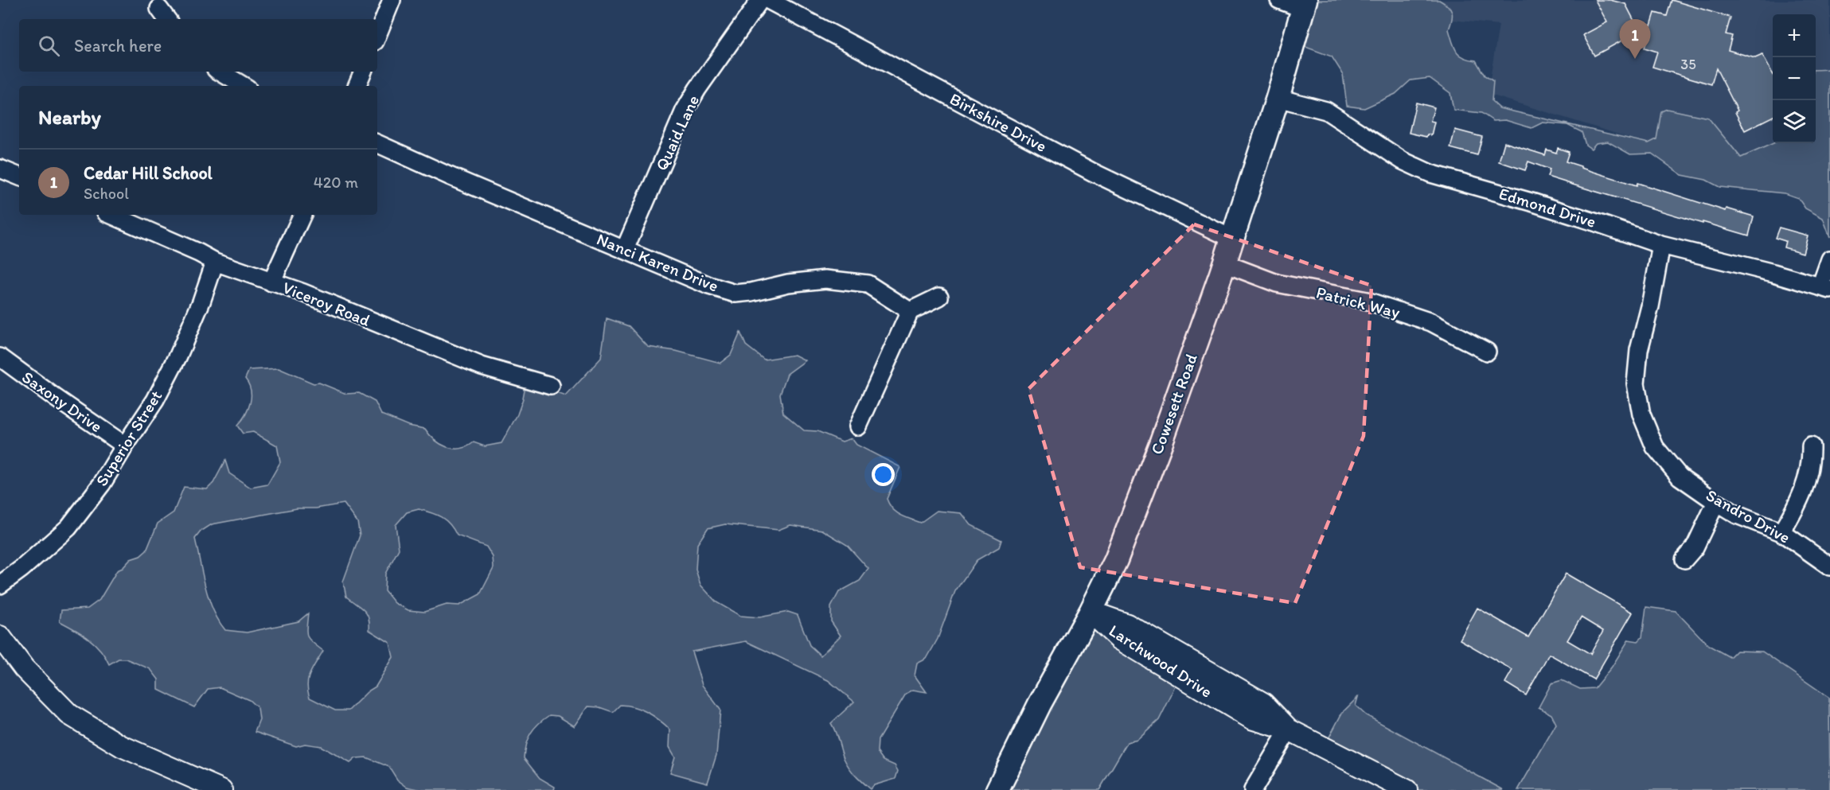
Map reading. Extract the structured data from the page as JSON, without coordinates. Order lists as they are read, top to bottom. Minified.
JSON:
{"streets":{"main road":["Cowesett Road"],"street":["Birkshire Drive","Quaid Lane","Edmond Drive","Nanci Karen Drive","Patrick Way","Viceroy Road","Saxony Drive","Superior Street","Sandro Drive","Larchwood Drive"]},"crossings":[["Birkshire Drive","Cowesett Road"],["Quaid Lane","Nanci Karen Drive"],["Edmond Drive","Cowesett Road"],["Edmond Drive","Sandro Drive"],["Patrick Way","Cowesett Road"],["Viceroy Road","Superior Street"],["Saxony Drive","Superior Street"],["Cowesett Road","Larchwood Drive"]],"house_numbers":["35"],"page":{"map_buttons":["+","−"],"pins":"1","search":"Search here","heading":"Nearby","list":[{"mark":"1","name":"Cedar Hill School","note":"School","value":"420 m"}]}}
